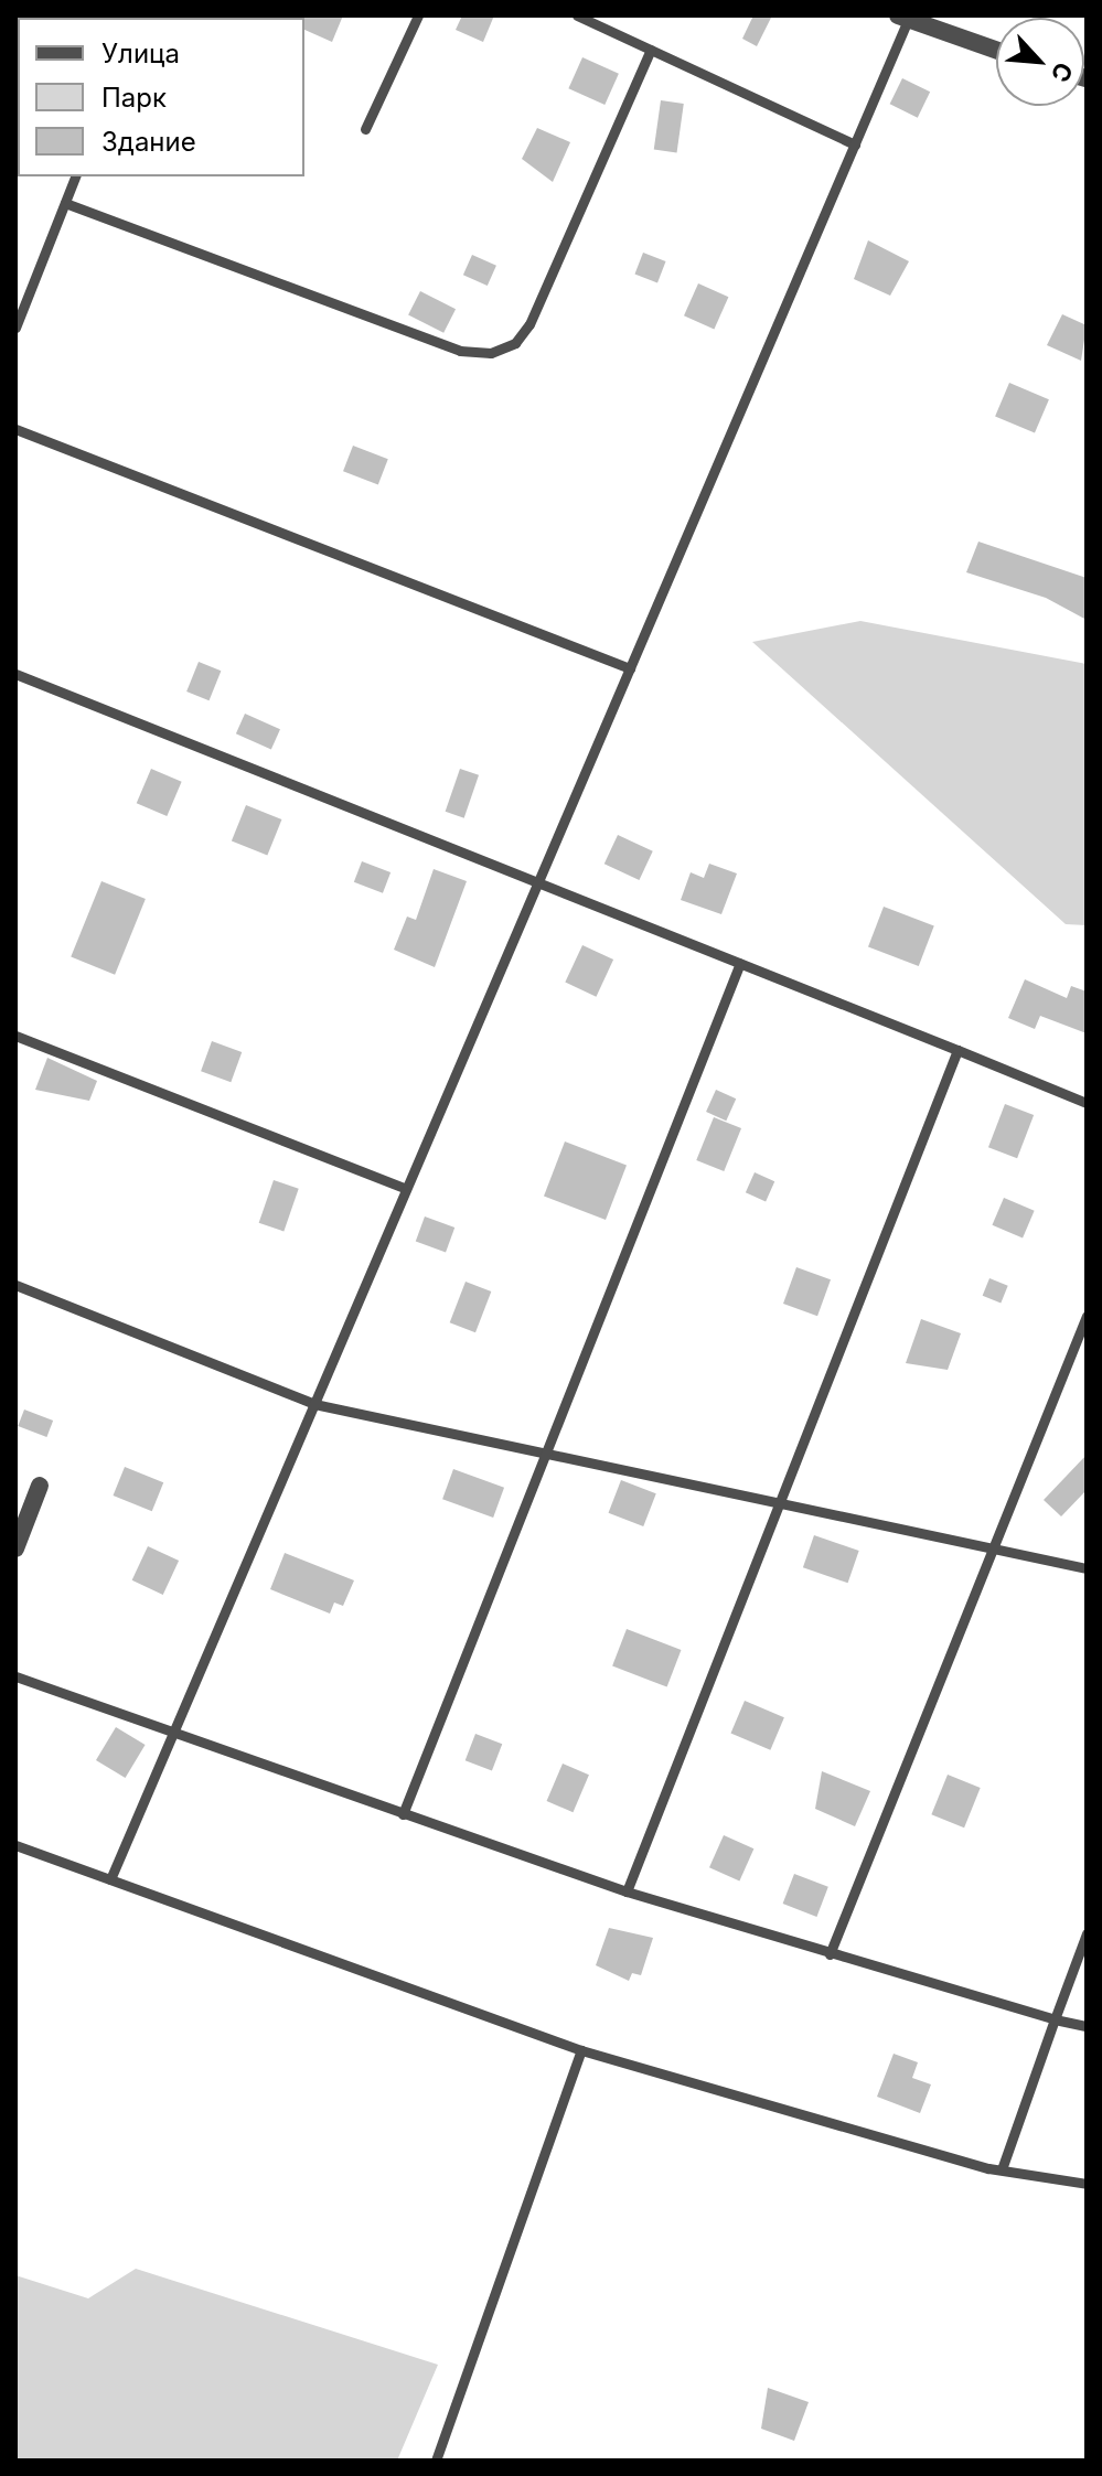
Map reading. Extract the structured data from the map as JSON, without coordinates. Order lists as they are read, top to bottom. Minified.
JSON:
{"legend":["Улица","Парк","Здание"],"north":"bottom right"}
